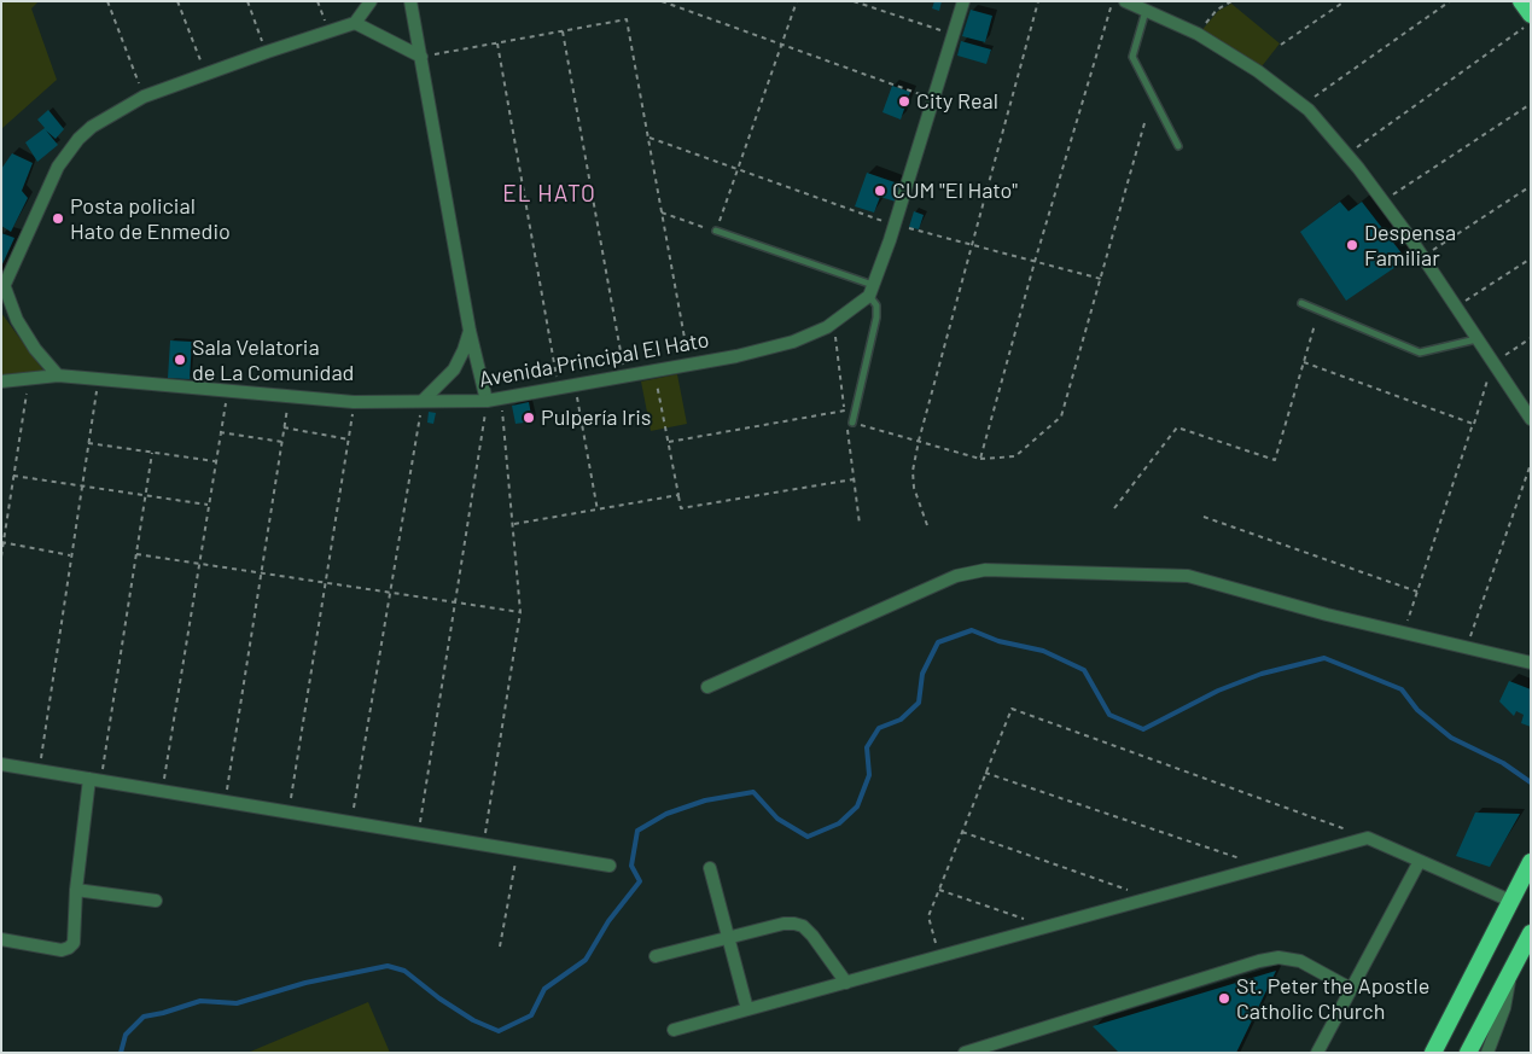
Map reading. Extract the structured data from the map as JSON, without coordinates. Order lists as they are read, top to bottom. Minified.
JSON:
{"streets":{"street":["Avenida Principal El Hato"]},"districts":["EL HATO"],"places":["City Real","CUM \"El Hato\"","Posta policial Hato de Enmedio","Despensa Familiar","Sala Velatoria de La Comunidad","Pulpería Iris","St. Peter the Apostle Catholic Church"]}
